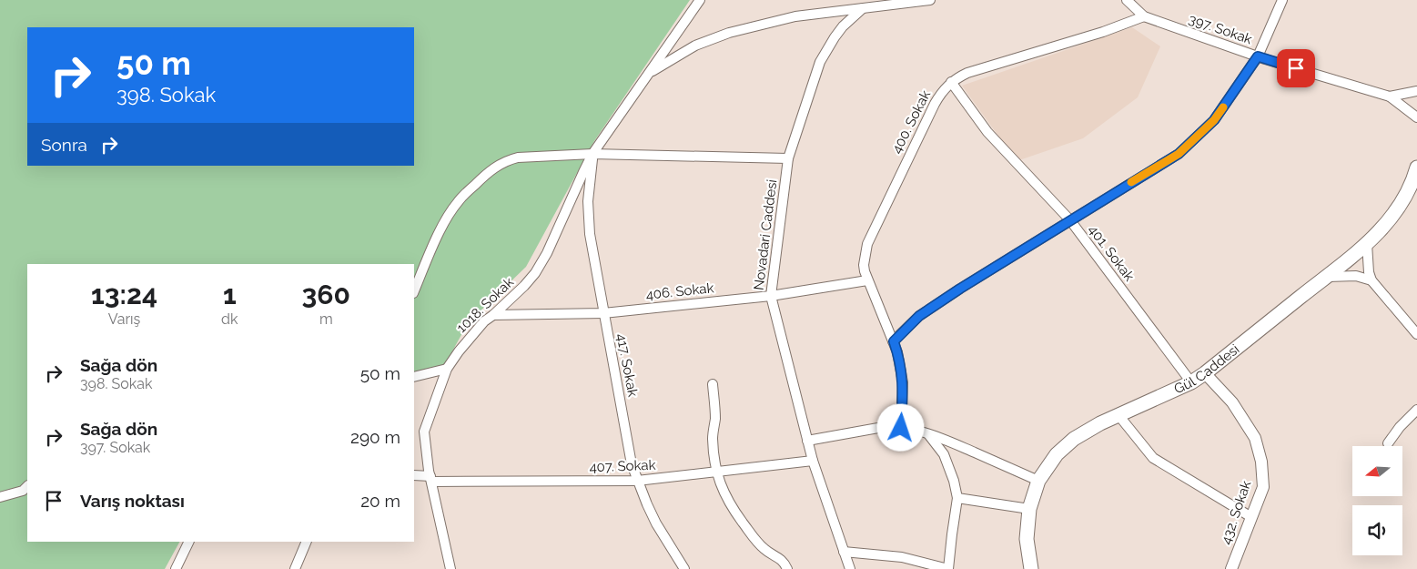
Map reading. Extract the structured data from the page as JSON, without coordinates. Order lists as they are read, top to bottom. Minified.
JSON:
{"streets":{"main road":["Gül Caddesi"],"street":["397. Sokak","400. Sokak","Novadari Caddesi","401. Sokak","406. Sokak","1018. Sokak","417. Sokak","407. Sokak","432. Sokak"]},"crossings":[["397. Sokak","400. Sokak"],["400. Sokak","401. Sokak"],["400. Sokak","406. Sokak"],["Novadari Caddesi","406. Sokak"],["Novadari Caddesi","407. Sokak"],["401. Sokak","Gül Caddesi"],["406. Sokak","1018. Sokak"],["406. Sokak","417. Sokak"],["1018. Sokak","417. Sokak"],["1018. Sokak","407. Sokak"],["417. Sokak","407. Sokak"],["Gül Caddesi","432. Sokak"]],"north":"left","page":{"turn":["50 m","398. Sokak"],"then":"Sonra","eta":["13:24","Varış","1","dk","360","m"],"list":[{"name":"Sağa dön","note":"398. Sokak","value":"50 m"},{"name":"Sağa dön","note":"397. Sokak","value":"290 m"},{"name":"Varış noktası","value":"20 m"}]}}
